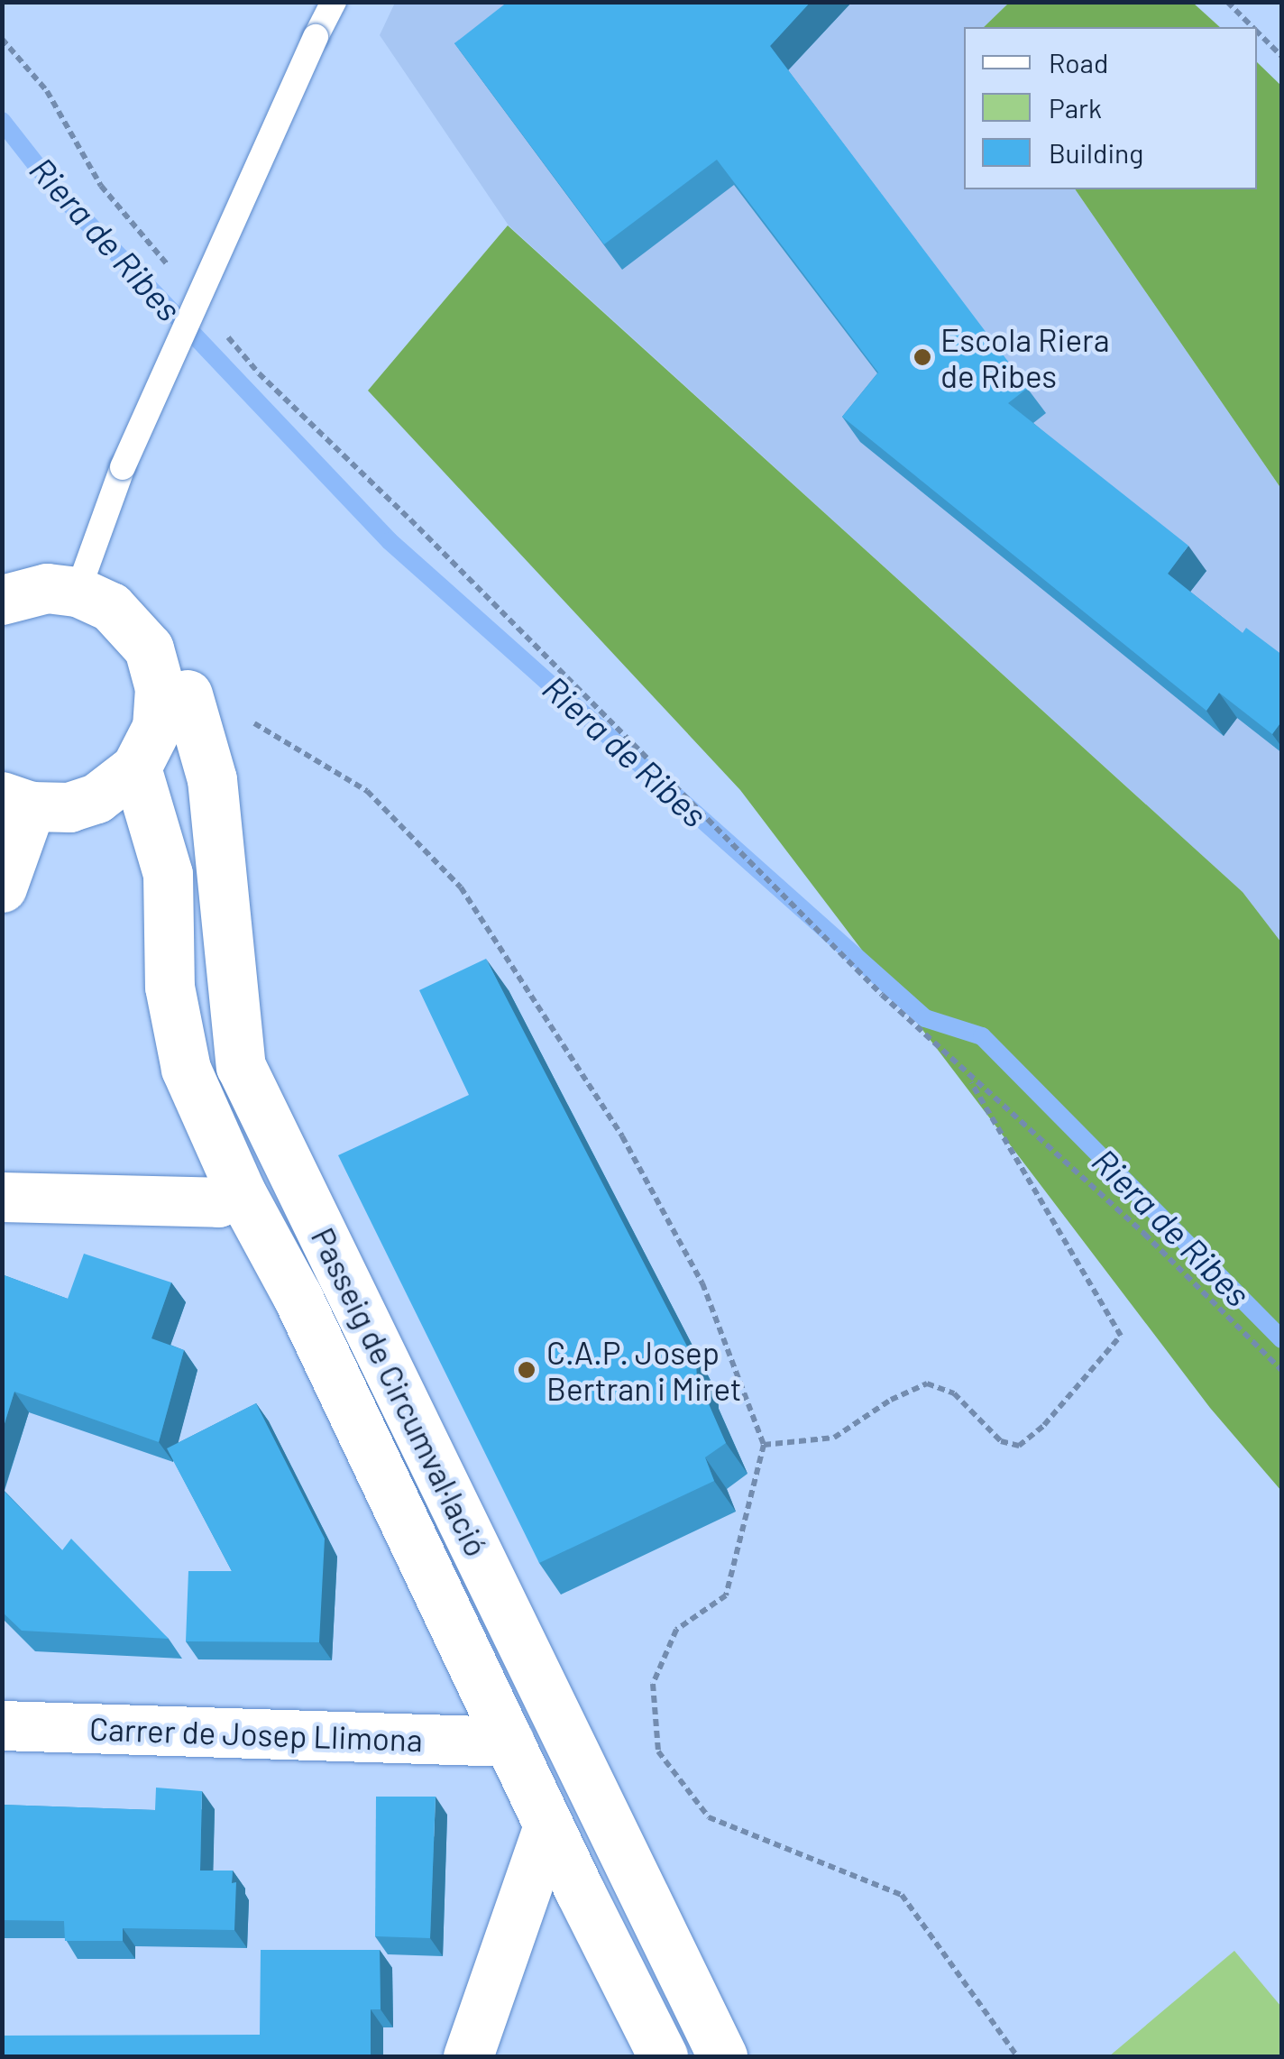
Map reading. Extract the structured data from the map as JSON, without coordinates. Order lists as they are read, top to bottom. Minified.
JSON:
{"streets":{"street":["Passeig de Circumval·lació","Carrer de Josep Llimona"]},"crossings":[["Passeig de Circumval·lació","Carrer de Josep Llimona"]],"water":["Riera de Ribes"],"places":["Escola Riera de Ribes","C.A.P. Josep Bertran i Miret"],"legend":["Road","Park","Building"]}
